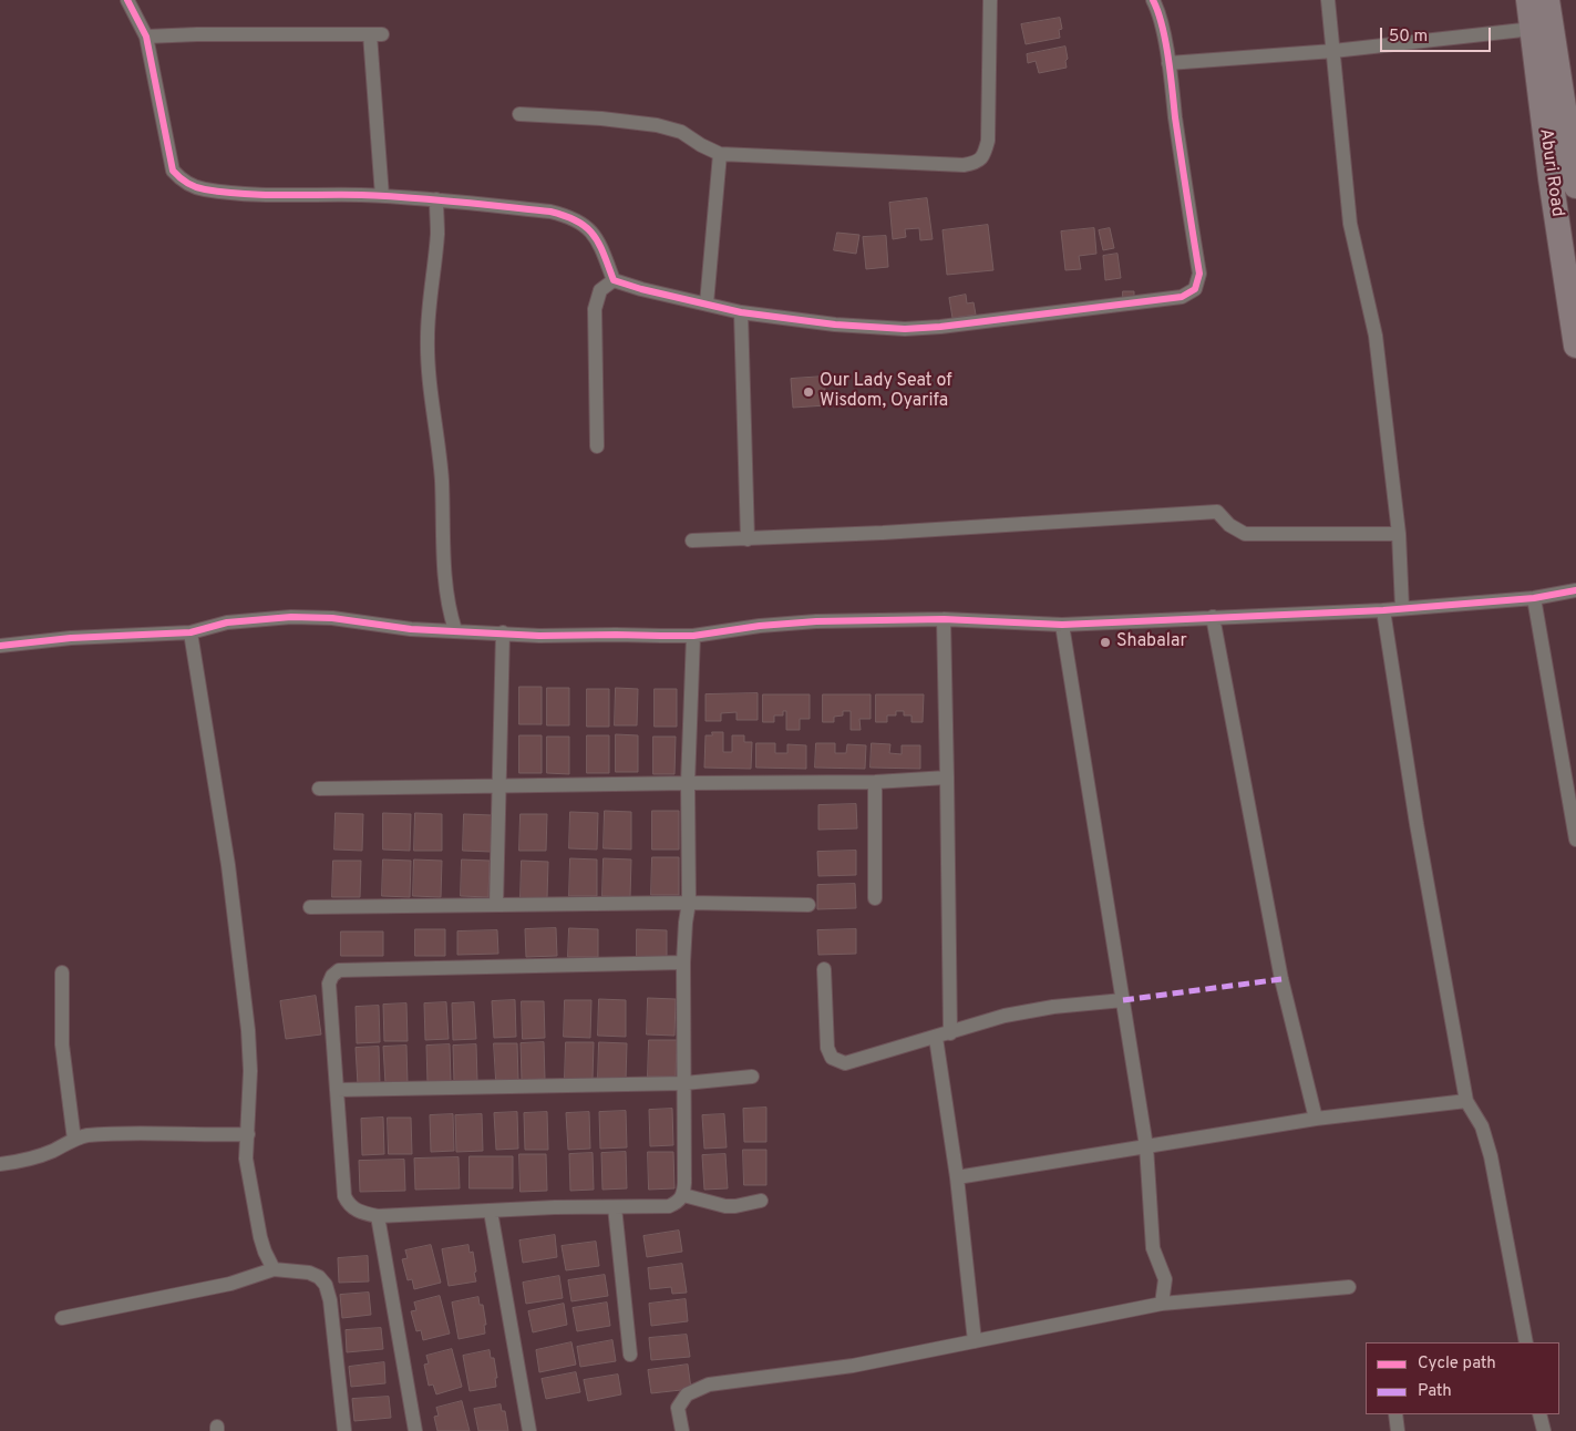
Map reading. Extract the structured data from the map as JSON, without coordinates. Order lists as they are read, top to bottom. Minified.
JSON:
{"streets":{"highway":["Aburi Road"]},"places":["Our Lady Seat of Wisdom, Oyarifa","Shabalar"],"legend":["Cycle path","Path"],"scale_bar":"50 m"}
